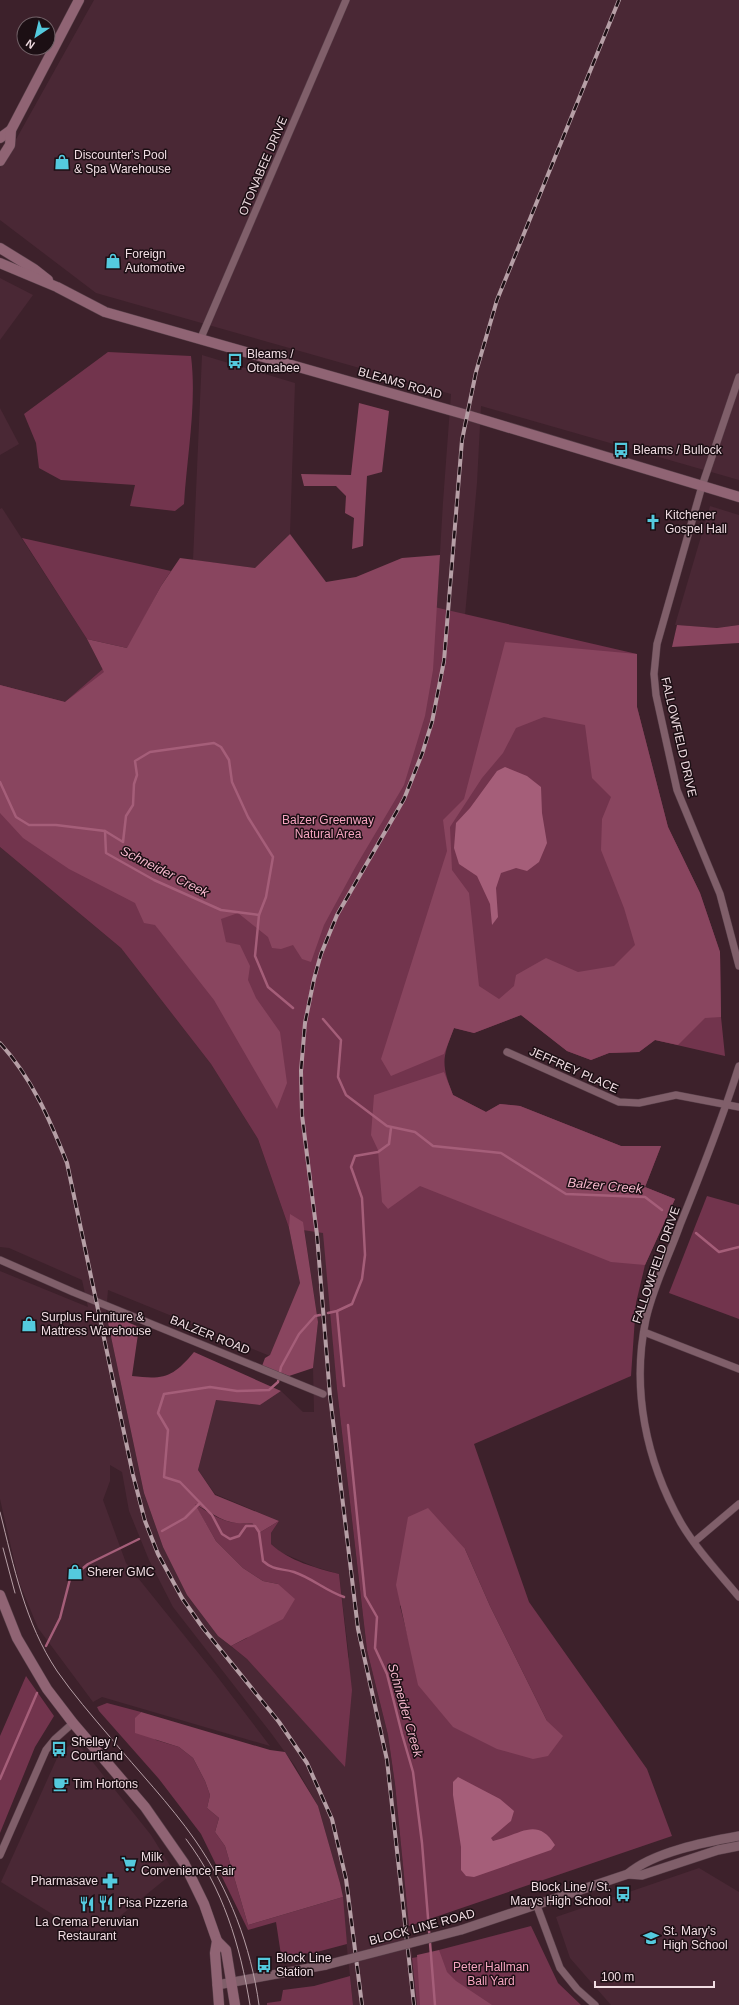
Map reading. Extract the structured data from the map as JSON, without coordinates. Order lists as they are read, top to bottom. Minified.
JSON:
{"streets":{"main road":["BLEAMS ROAD"],"street":["OTONABEE DRIVE","FALLOWFIELD DRIVE","JEFFREY PLACE","BALZER ROAD","BLOCK LINE ROAD"]},"crossings":[["OTONABEE DRIVE","BLEAMS ROAD"],["BLEAMS ROAD","FALLOWFIELD DRIVE"],["FALLOWFIELD DRIVE","JEFFREY PLACE"]],"water":["Schneider Creek","Balzer Creek"],"parks":["Balzer Greenway Natural Area","Peter Hallman Ball Yard"],"places":{"shop":["Discounter's Pool & Spa Warehouse","Foreign Automotive","Surplus Furniture & Mattress Warehouse","Sherer GMC"],"bus stop":["Bleams / Otonabee","Bleams / Bullock","Shelley / Courtland","Block Line / St. Marys High School","Block Line Station"],"church":["Kitchener Gospel Hall"],"cafe":["Tim Hortons"],"supermarket":["Milk Convenience Fair"],"pharmacy":["Pharmasave"],"restaurant":["Pisa Pizzeria","La Crema Peruvian Restaurant"],"school or university":["St. Mary's High School"]},"scale_bar":"100 m","north":"bottom left"}
